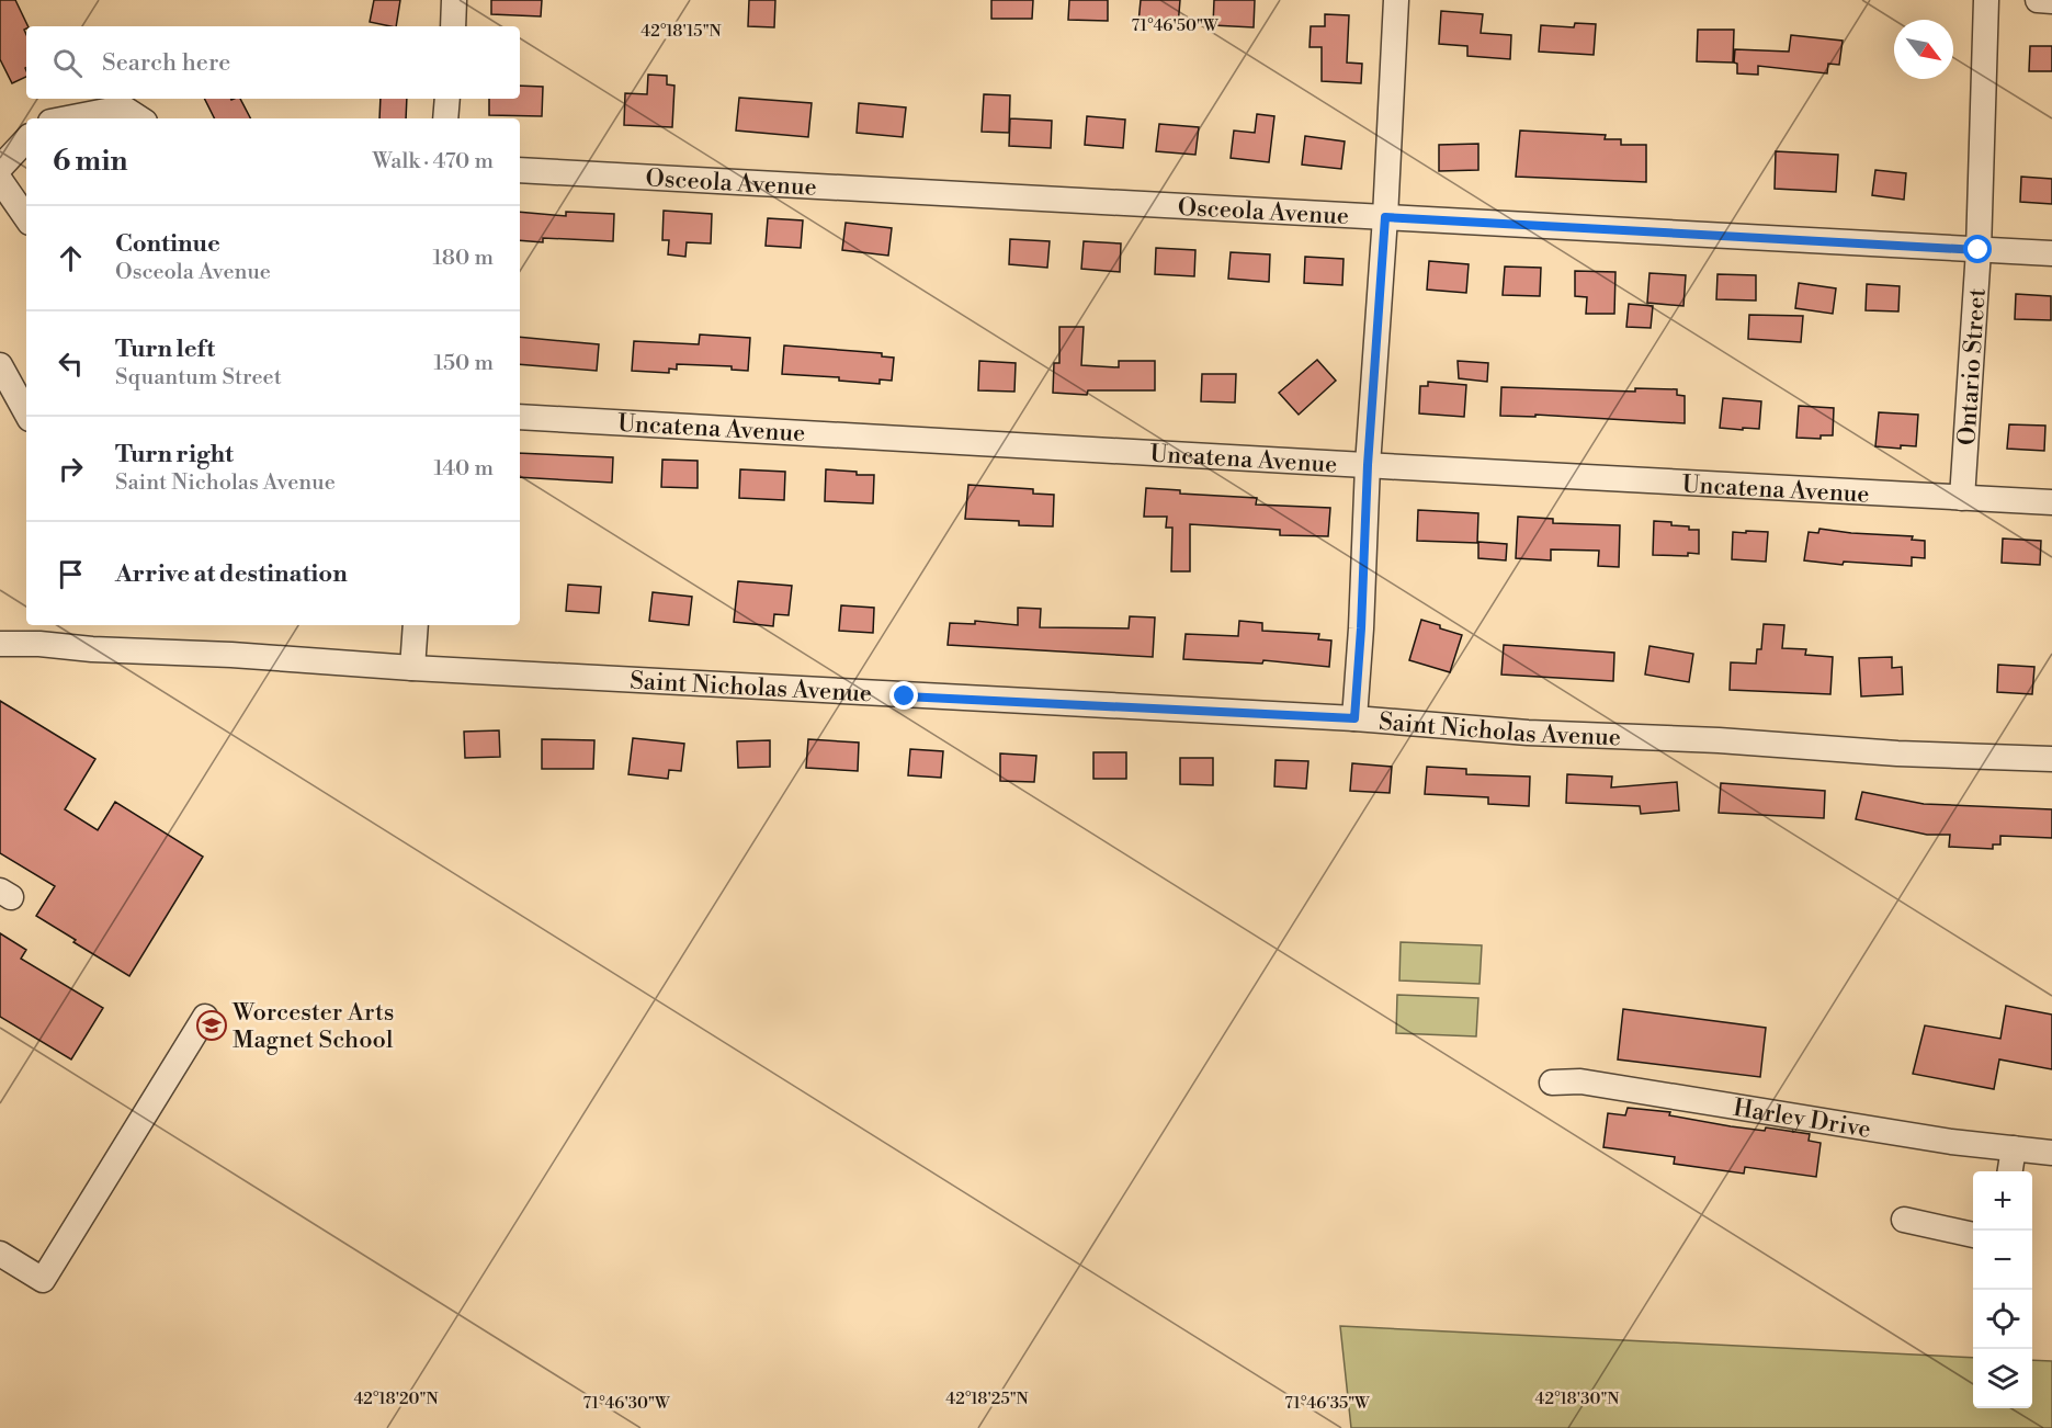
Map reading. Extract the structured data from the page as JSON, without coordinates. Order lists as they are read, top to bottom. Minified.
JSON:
{"streets":{"street":["Osceola Avenue","Ontario Street","Uncatena Avenue","Saint Nicholas Avenue","Harley Drive"]},"crossings":[["Osceola Avenue","Ontario Street"],["Ontario Street","Uncatena Avenue"]],"places":{"school or university":["Worcester Arts Magnet School"]},"north":"bottom right","page":{"search":"Search here","heading":["6 min","Walk · 470 m"],"list":[["Continue","Osceola Avenue","180 m"],["Turn left","Squantum Street","150 m"],["Turn right","Saint Nicholas Avenue","140 m"],"Arrive at destination"],"map_buttons":["+","−"]},"coordinates":["71°46'50\"W","42°18'15\"N","42°18'20\"N","42°18'25\"N","42°18'30\"N","71°46'30\"W","71°46'35\"W"]}
